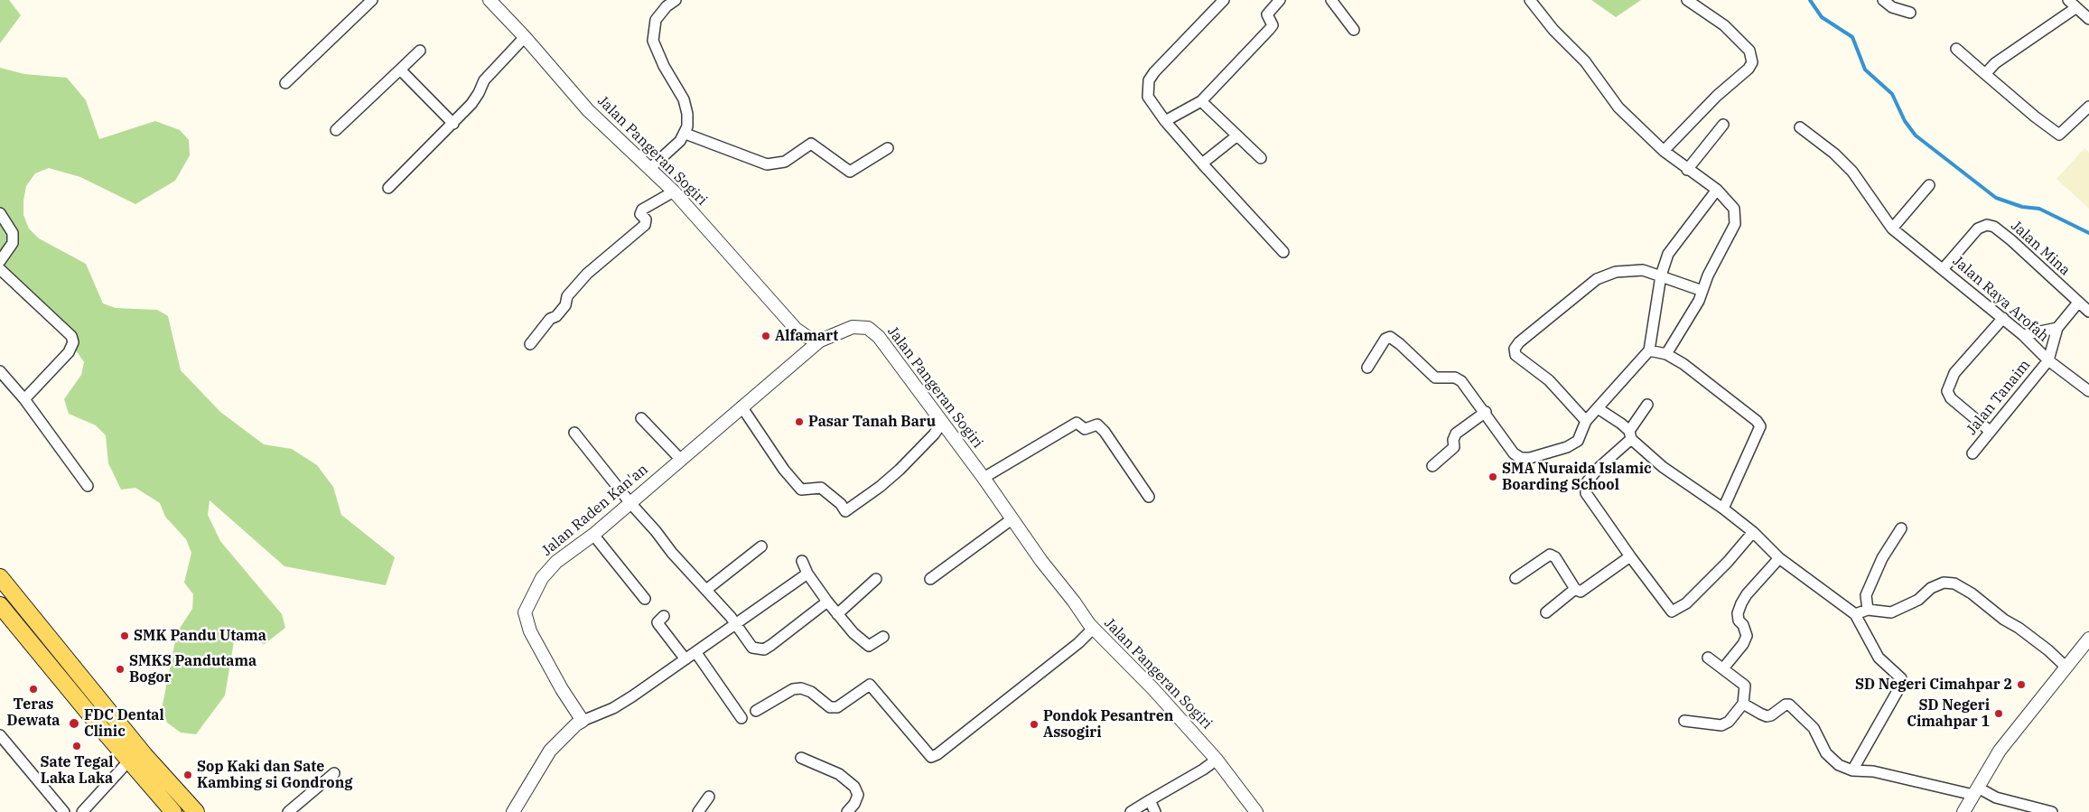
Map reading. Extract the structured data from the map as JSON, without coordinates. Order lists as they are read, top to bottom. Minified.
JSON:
{"streets":{"street":["Jalan Pangeran Sogiri","Jalan Mina","Jalan Raya Arofah","Jalan Tanaim","Jalan Raden Kan'an"]},"crossings":[["Jalan Pangeran Sogiri","Jalan Raden Kan'an"],["Jalan Mina","Jalan Raya Arofah"],["Jalan Raya Arofah","Jalan Tanaim"]],"places":["Alfamart","Pasar Tanah Baru","SMA Nuraida Islamic Boarding School","SMK Pandu Utama","SMKS Pandutama Bogor","SD Negeri Cimahpar 2","Teras Dewata","SD Negeri Cimahpar 1","FDC Dental Clinic","Pondok Pesantren Assogiri","Sate Tegal Laka Laka","Sop Kaki dan Sate Kambing si Gondrong"]}
